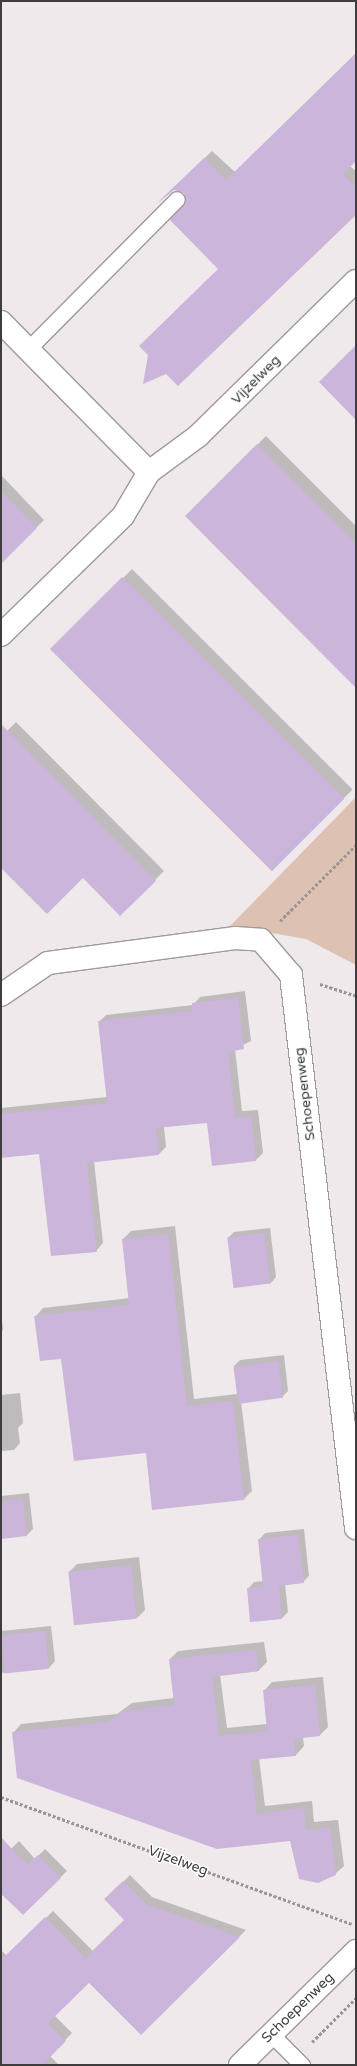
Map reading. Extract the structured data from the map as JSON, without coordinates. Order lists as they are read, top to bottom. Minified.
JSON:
{"streets":{"street":["Vijzelweg","Schoepenweg"]}}
